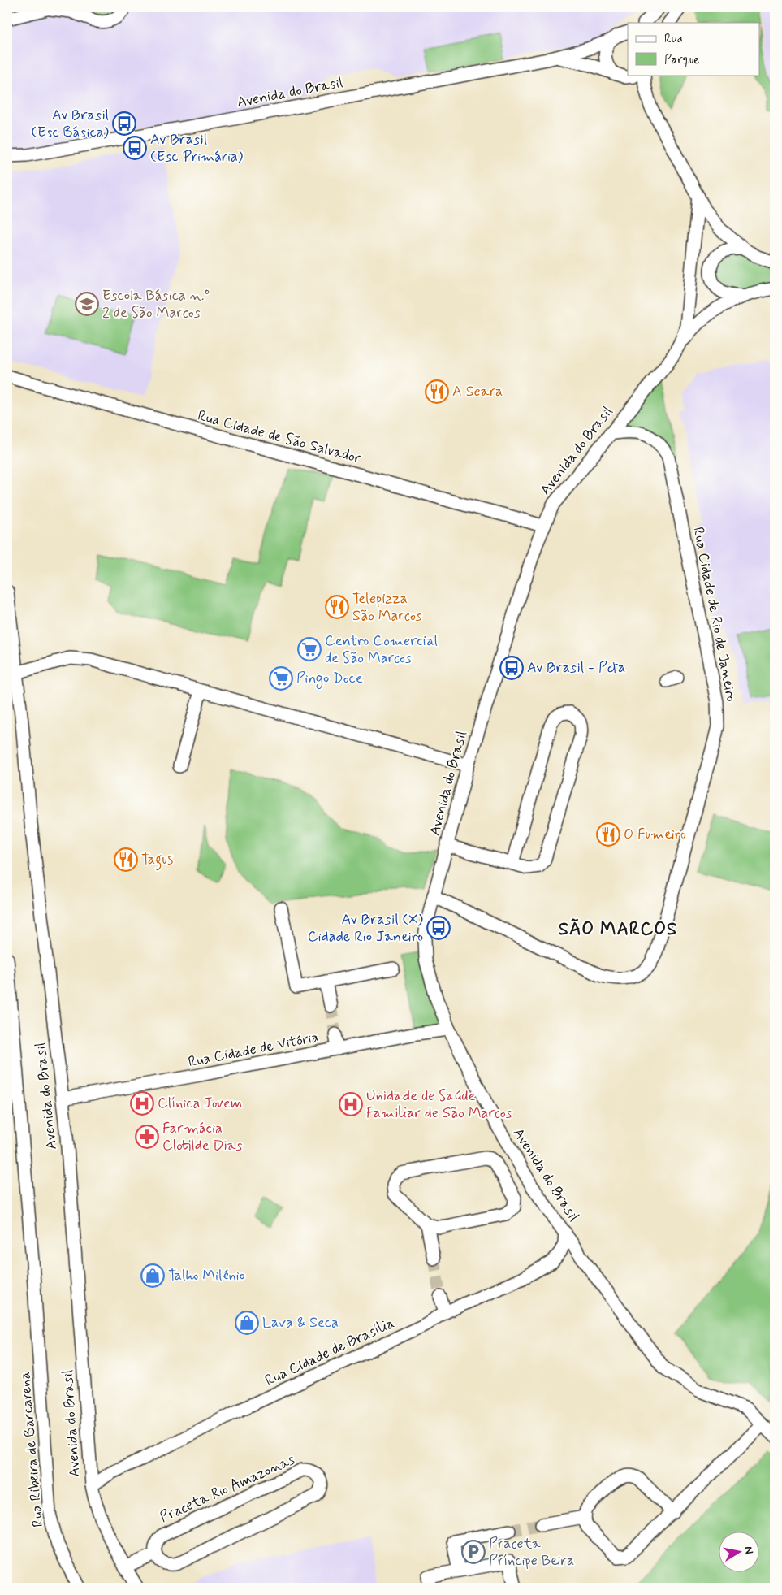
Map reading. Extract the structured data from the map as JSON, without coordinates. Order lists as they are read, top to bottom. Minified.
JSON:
{"streets":{"street":["Avenida do Brasil","Rua Cidade de São Salvador","Rua Cidade de Rio de Janeiro","Rua Cidade de Vitória","Rua Cidade de Brasília","Rua Ribeira de Barcarena","Praceta Rio Amazonas"]},"crossings":[["Avenida do Brasil","Rua Cidade de São Salvador"],["Avenida do Brasil","Rua Cidade de Rio de Janeiro"],["Avenida do Brasil","Rua Cidade de Vitória"],["Avenida do Brasil","Rua Cidade de Brasília"]],"districts":["SÃO MARCOS"],"places":{"bus stop":["Av Brasil (Esc Básica)","Av Brasil (Esc Primária)","Av Brasil - Pcta","Av Brasil (X) Cidade Rio Janeiro"],"school or university":["Escola Básica n.º 2 de São Marcos"],"restaurant":["A Seara","Telepizza São Marcos","O Fumeiro","Tagus"],"supermarket":["Centro Comercial de São Marcos","Pingo Doce"],"hospital":["Clínica Jovem","Unidade de Saúde Familiar de São Marcos"],"pharmacy":["Farmácia Clotilde Dias"],"shop":["Talho Milénio","Lava & Seca"],"parking":["Praceta Príncipe Beira"]},"legend":["Rua","Parque"],"north":"right"}
